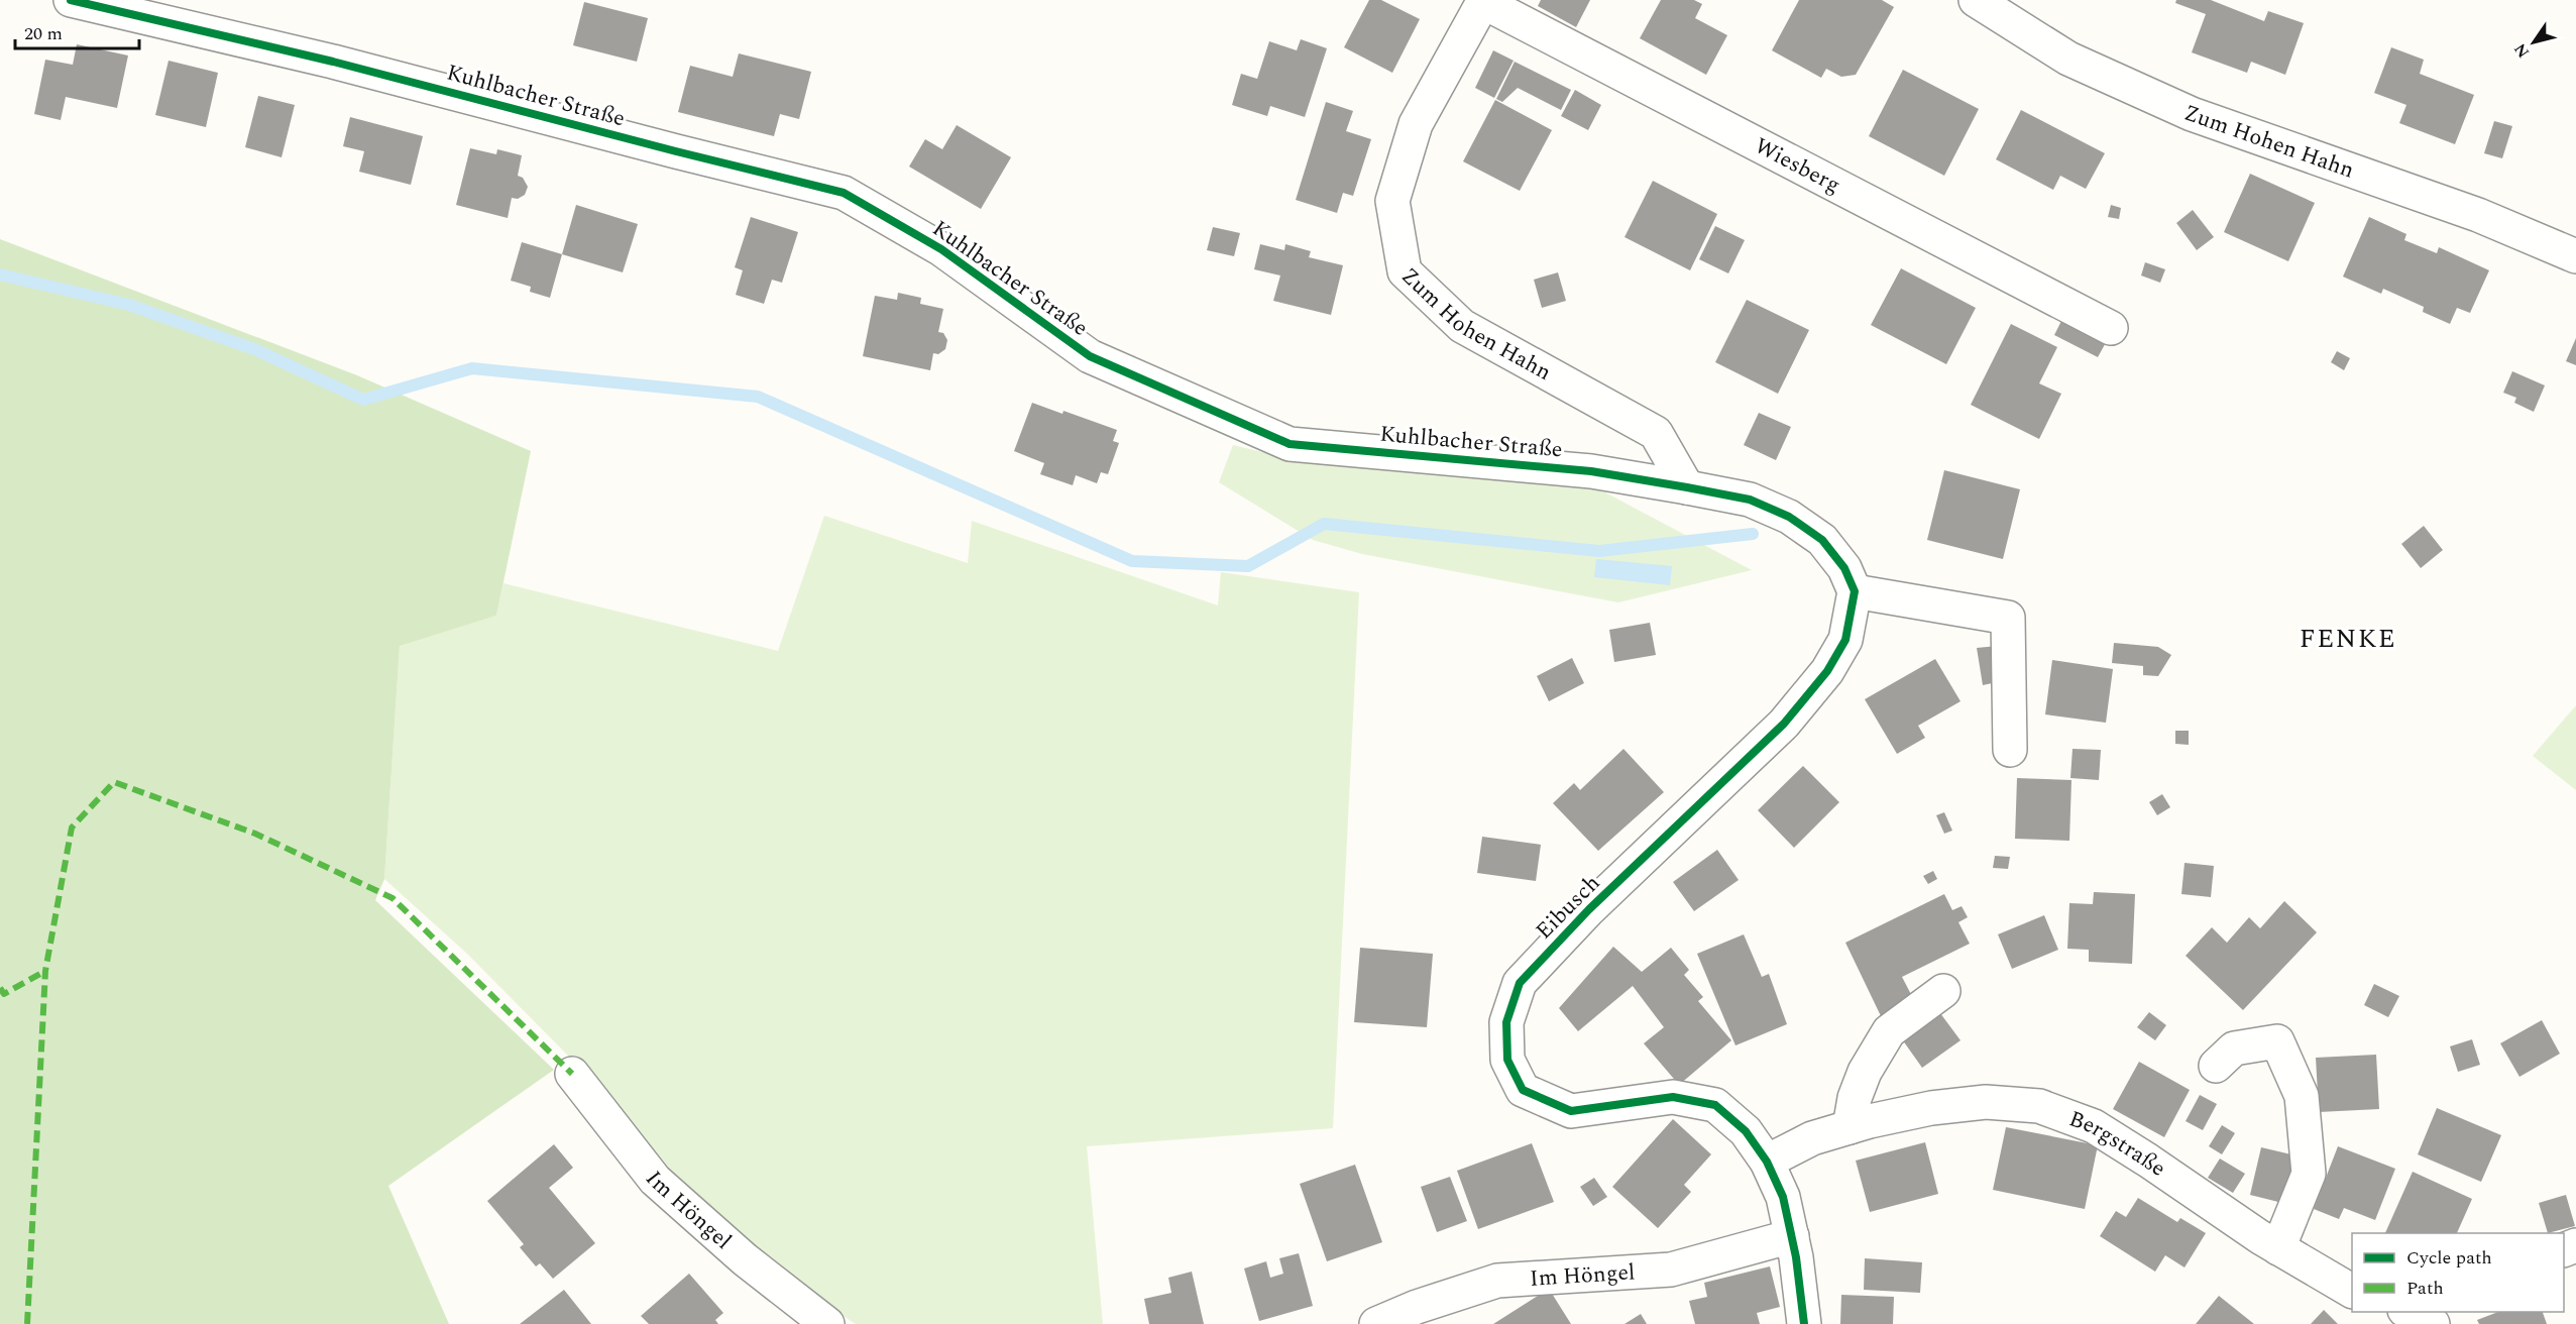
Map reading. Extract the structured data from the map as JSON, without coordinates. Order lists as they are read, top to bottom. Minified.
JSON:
{"streets":{"street":["Kuhlbacher Straße","Zum Hohen Hahn","Wiesberg","Eibusch","Bergstraße","Im Höngel"]},"crossings":[["Kuhlbacher Straße","Zum Hohen Hahn"],["Zum Hohen Hahn","Wiesberg"],["Eibusch","Bergstraße"],["Eibusch","Im Höngel"]],"districts":["FENKE"],"legend":["Cycle path","Path"],"scale_bar":"20 m","north":"bottom left"}
